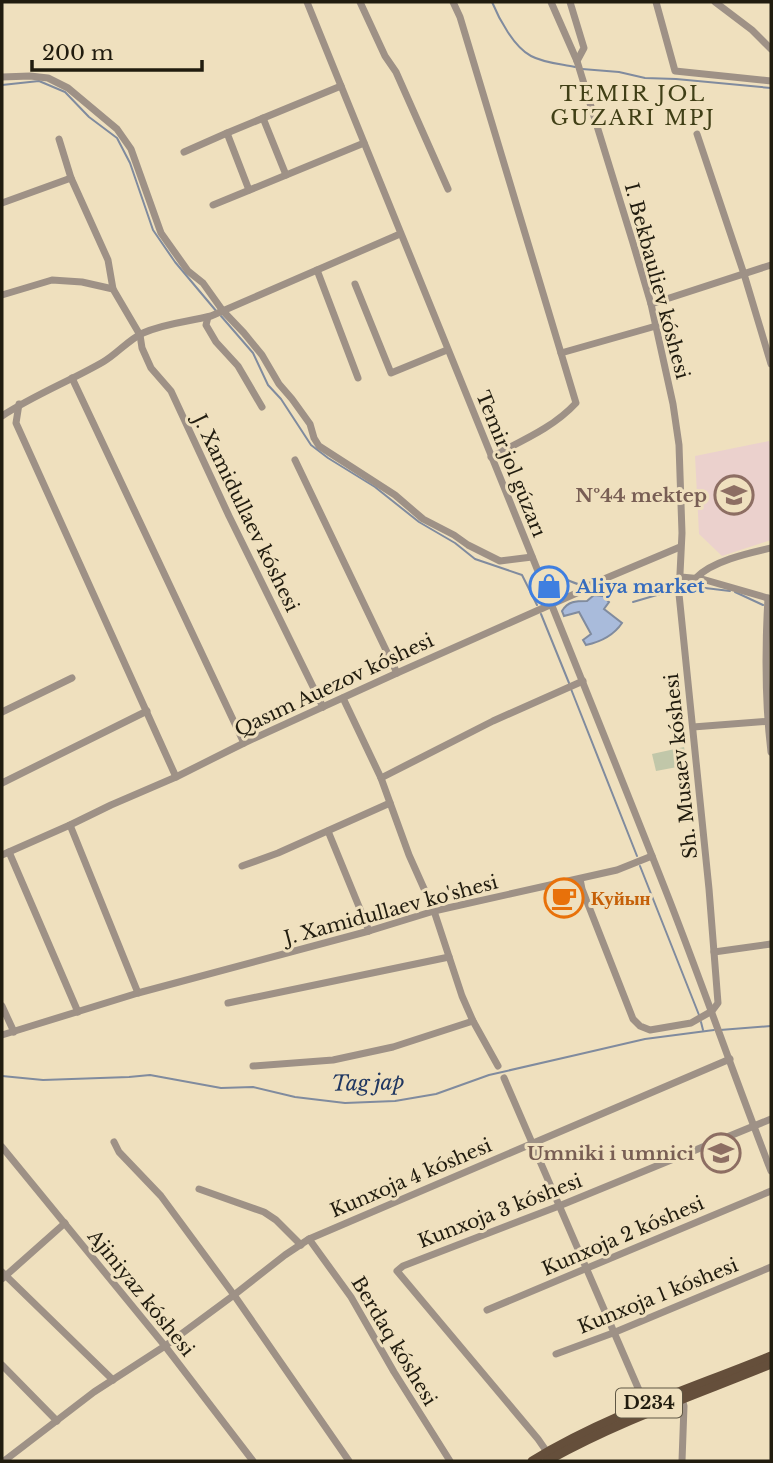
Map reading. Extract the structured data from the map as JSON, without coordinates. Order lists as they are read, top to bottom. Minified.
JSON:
{"streets":{"main road":["D234"],"street":["I. Bekbauliev kóshesi","Temir jol gúzarı","J. Xamidullaev kóshesi","Qasım Auezov kóshesi","Sh. Musaev kóshesi","J. Xamidullaev ko'shesi","Kunxoja 4 kóshesi","Kunxoja 3 kóshesi","Kunxoja 2 kóshesi","Ajiniyaz kóshesi","Kunxoja 1 kóshesi","Berdaq kóshesi"]},"crossings":[["I. Bekbauliev kóshesi","Qasım Auezov kóshesi"],["I. Bekbauliev kóshesi","Sh. Musaev kóshesi"],["Temir jol gúzarı","Qasım Auezov kóshesi"],["Temir jol gúzarı","Sh. Musaev kóshesi"],["Temir jol gúzarı","J. Xamidullaev ko'shesi"],["Temir jol gúzarı","Kunxoja 4 kóshesi"],["J. Xamidullaev kóshesi","Qasım Auezov kóshesi"],["Kunxoja 4 kóshesi","Ajiniyaz kóshesi"],["Kunxoja 4 kóshesi","Berdaq kóshesi"],["Kunxoja 3 kóshesi","Berdaq kóshesi"],["Berdaq kóshesi","D234"]],"districts":["TEMIR JOL GUZARI MPJ"],"water":["Tag jap"],"places":{"school or university":["№44 mektep","Umniki i umnici"],"shop":["Aliya market"],"cafe":["Куйын"]},"scale_bar":"200 m"}
